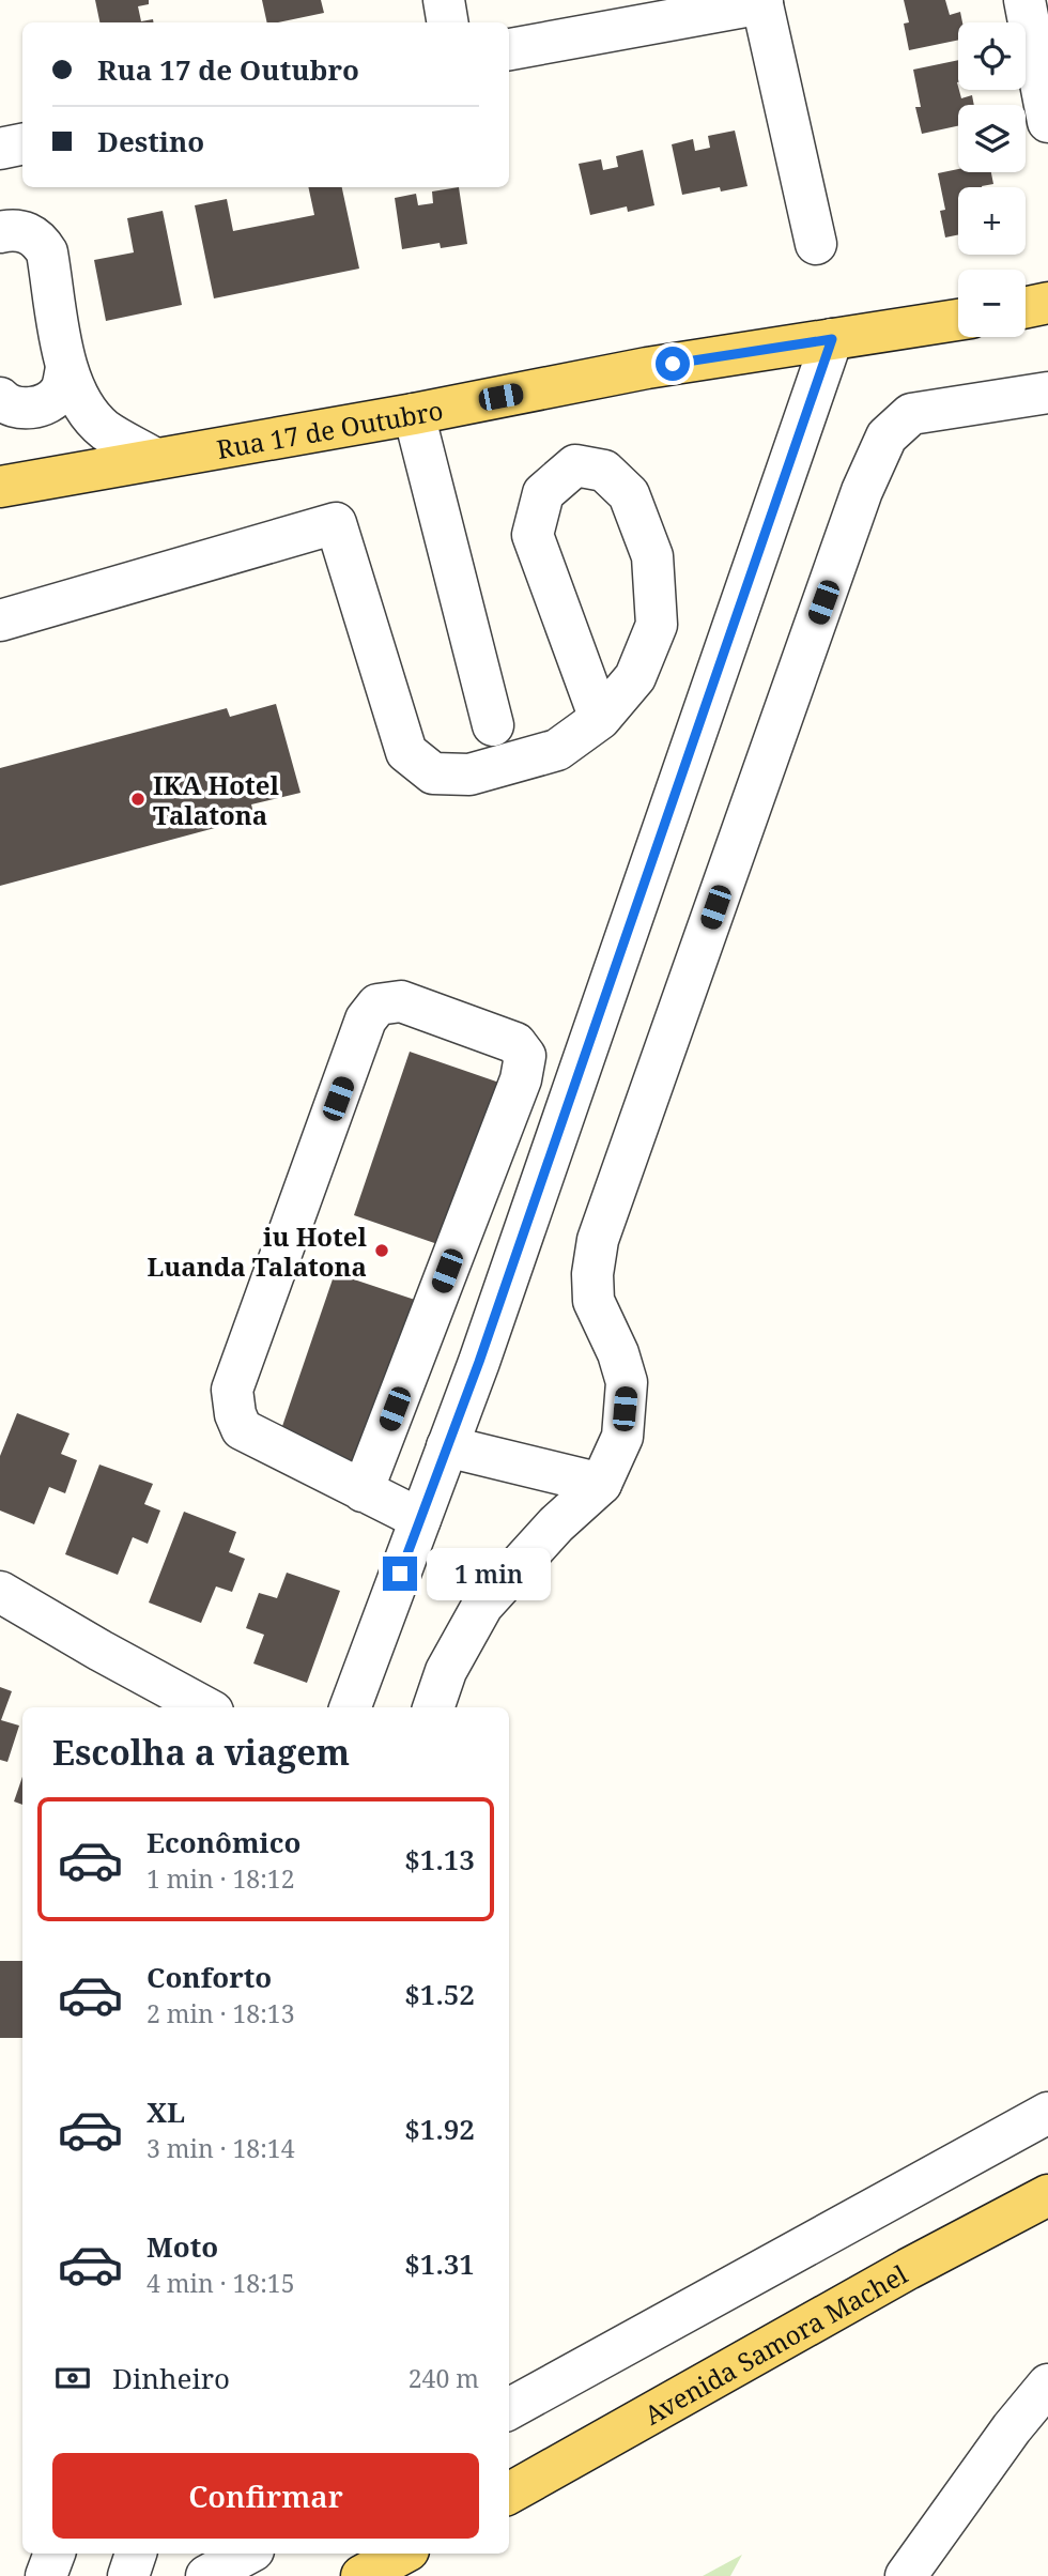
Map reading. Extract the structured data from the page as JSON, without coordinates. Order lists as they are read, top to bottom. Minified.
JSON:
{"streets":{"main road":["Rua 17 de Outubro","Avenida Samora Machel"]},"places":["IKA Hotel Talatona","iu Hotel Luanda Talatona"],"page":{"map_buttons":["+","−"],"banner":["Rua 17 de Outubro","Destino"],"bubble":"1 min","heading":"Escolha a viagem","list":[{"name":"Econômico","note":"1 min · 18:12","value":"$1.13"},{"name":"Conforto","note":"2 min · 18:13","value":"$1.52"},{"name":"XL","note":"3 min · 18:14","value":"$1.92"},{"name":"Moto","note":"4 min · 18:15","value":"$1.31"}],"pay":["Dinheiro","240 m"],"buttons":"Confirmar"}}
